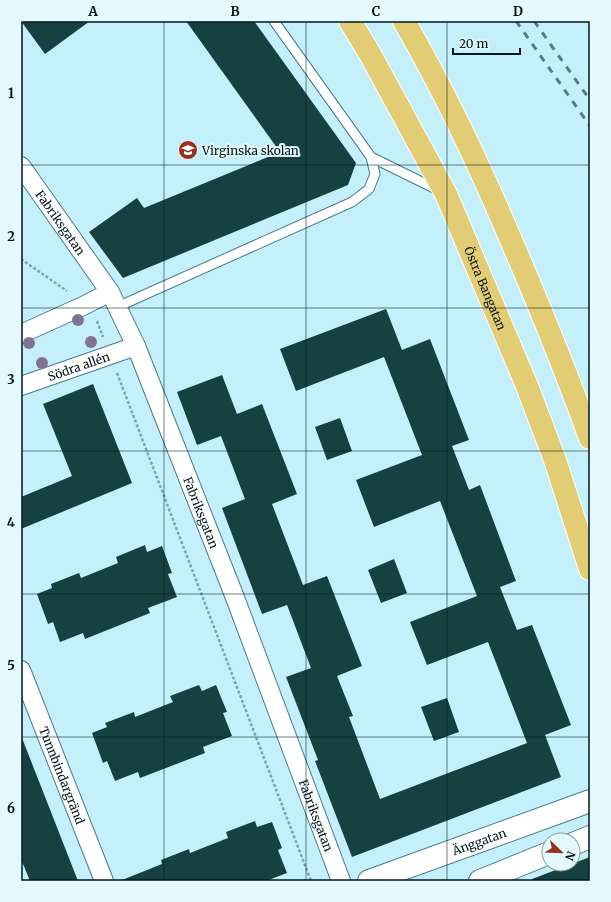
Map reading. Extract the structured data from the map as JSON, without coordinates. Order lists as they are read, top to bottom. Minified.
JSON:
{"streets":{"main road":["Östra Bangatan"],"street":["Fabriksgatan","Södra allén","Tunnbindargränd","Änggatan"]},"crossings":[["Fabriksgatan","Södra allén"]],"places":{"school or university":["Virginska skolan"]},"scale_bar":"20 m","north":"bottom right","grid":{"columns":["A","B","C","D"],"rows":["1","2","3","4","5","6"]}}
